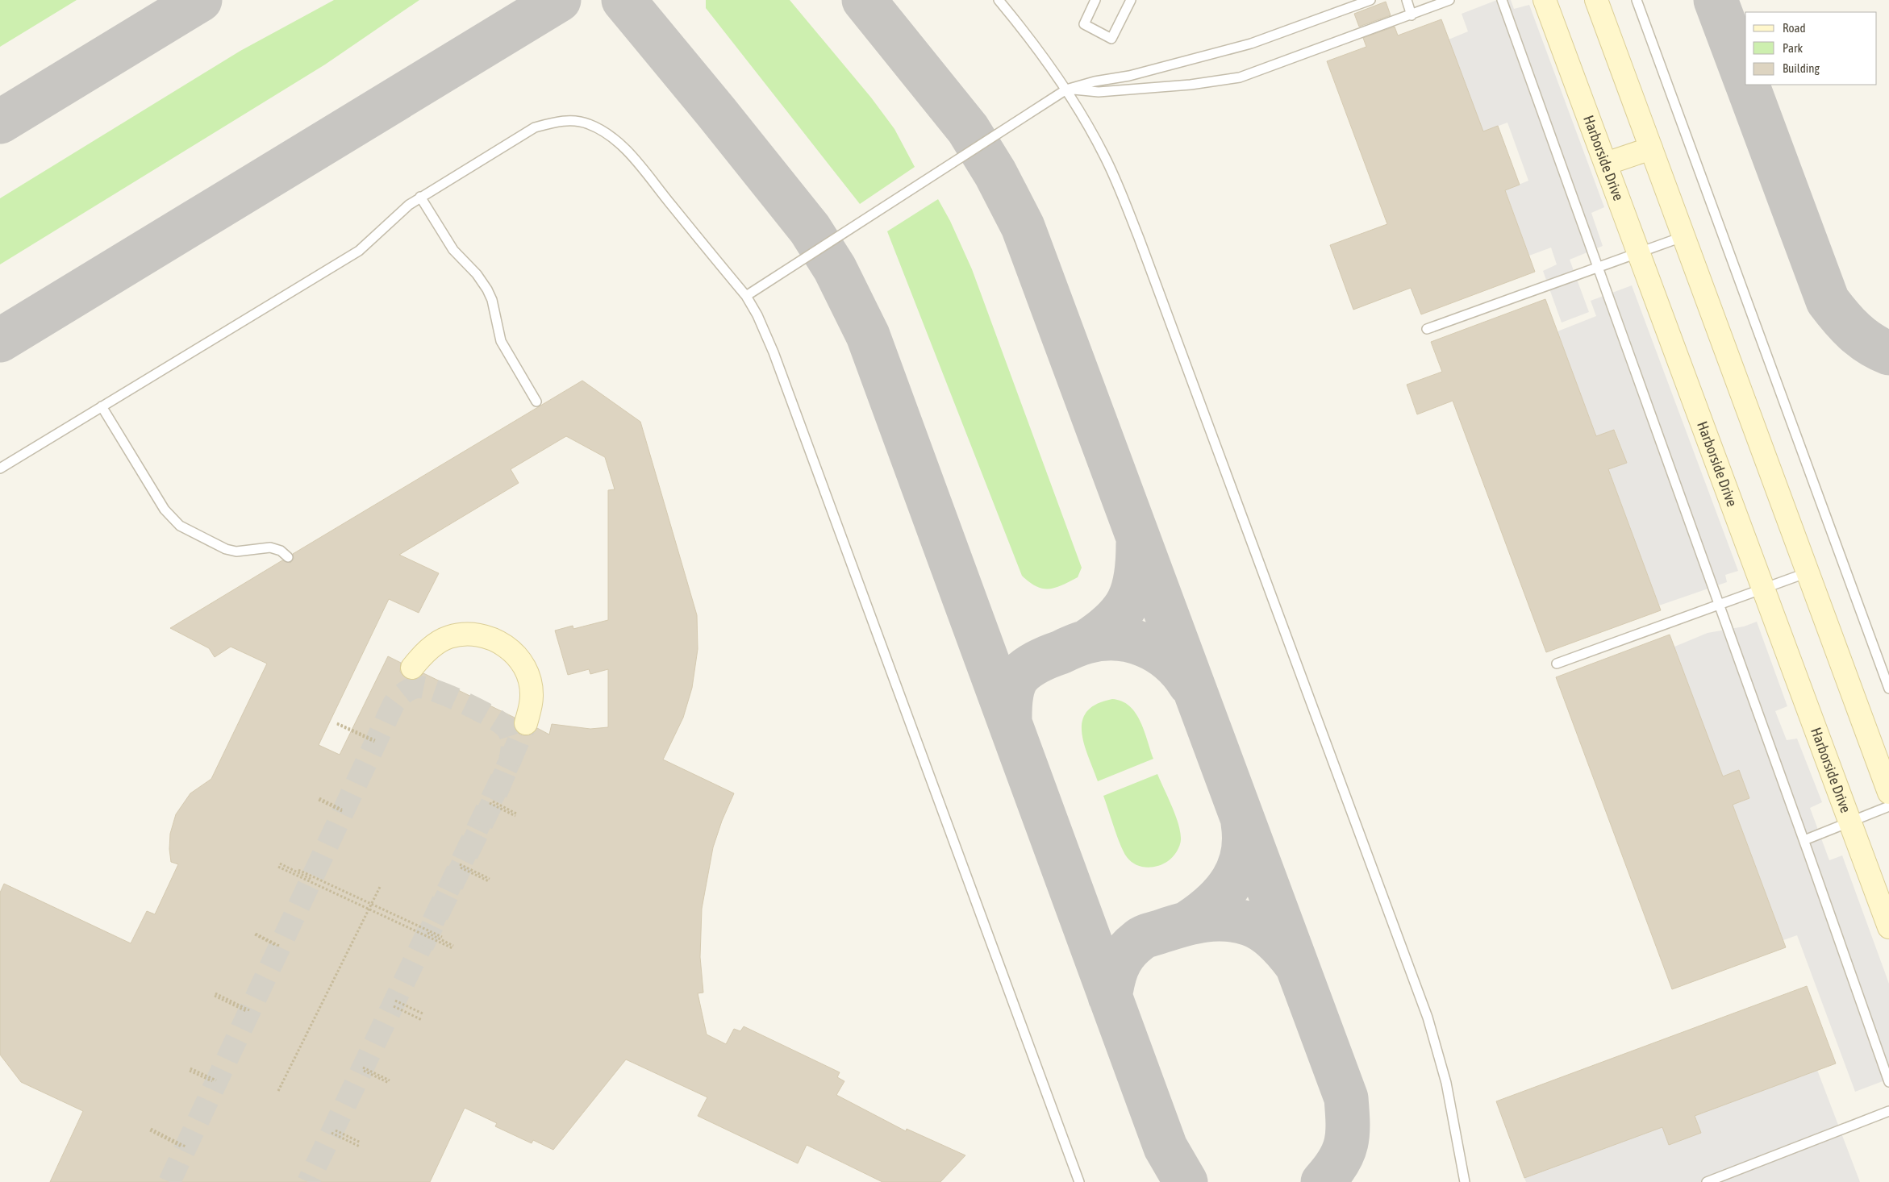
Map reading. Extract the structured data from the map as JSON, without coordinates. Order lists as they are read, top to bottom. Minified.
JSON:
{"streets":{"street":["Harborside Drive"]},"legend":["Road","Park","Building"]}
